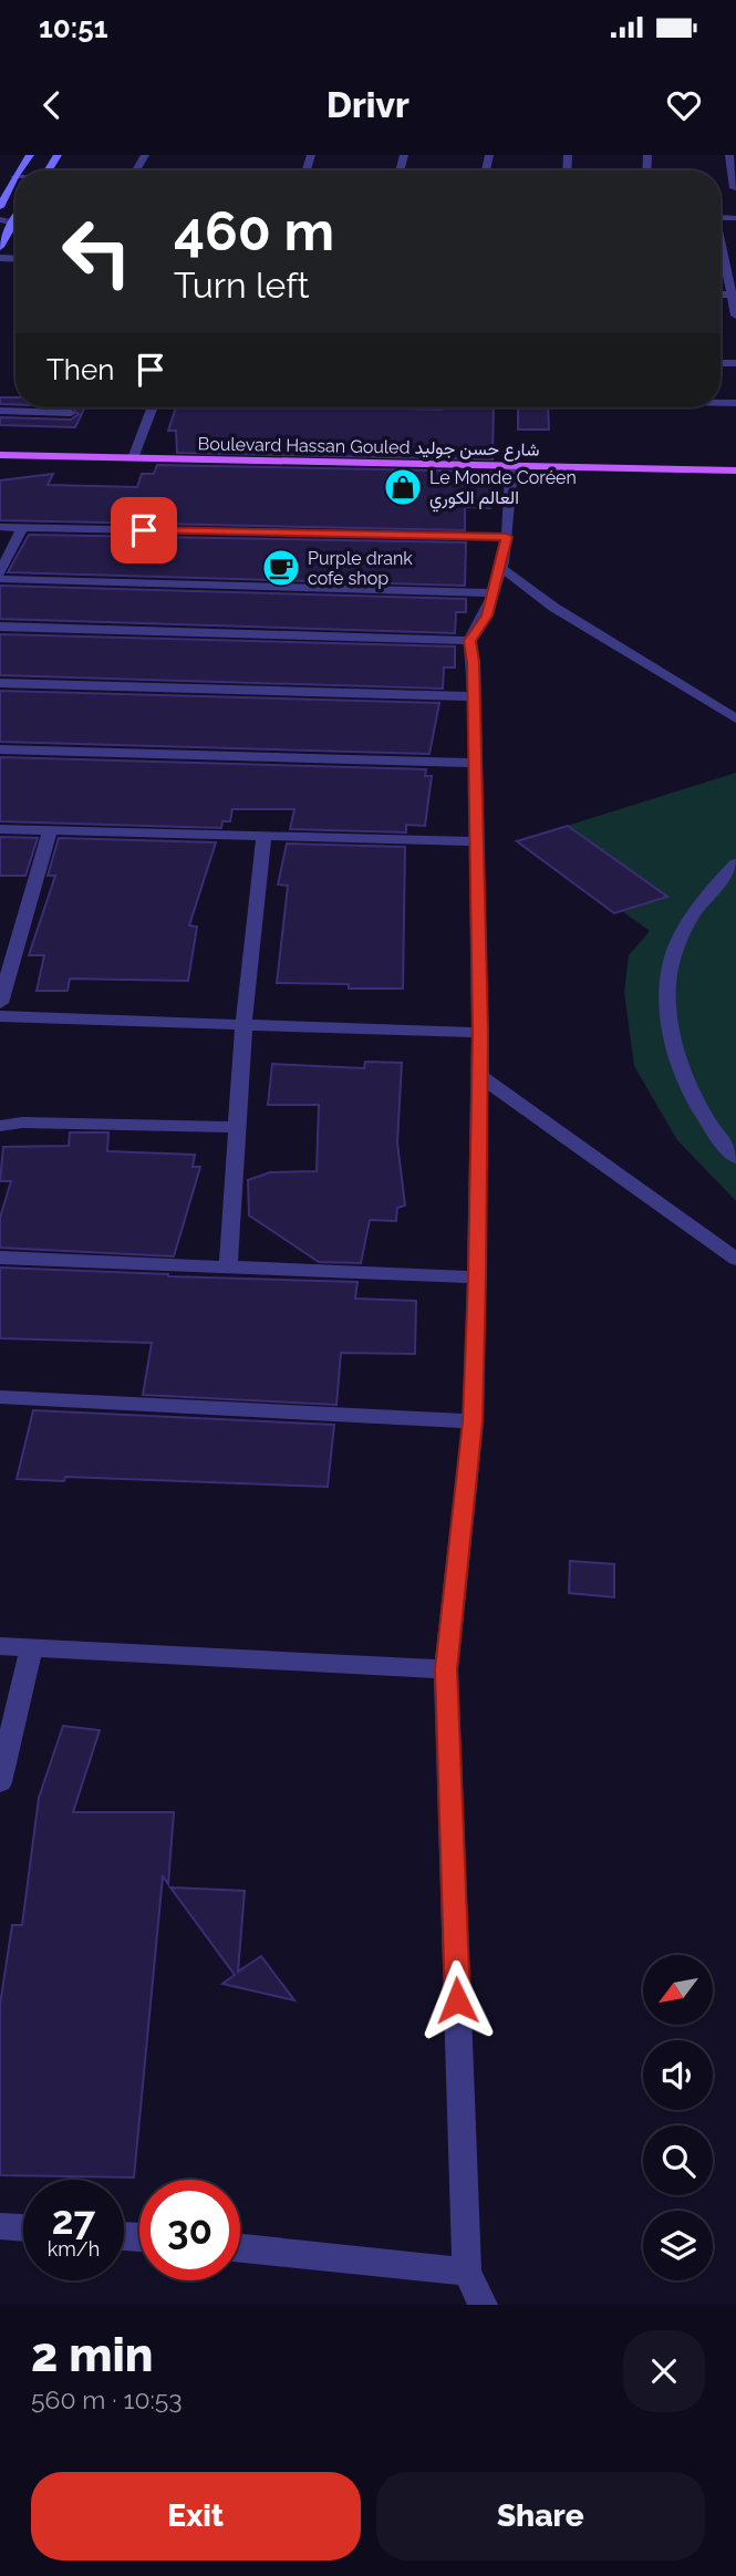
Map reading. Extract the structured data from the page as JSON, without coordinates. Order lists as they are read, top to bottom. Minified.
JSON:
{"streets":{"main road":["Boulevard Hassan Gouled شارع حسن جوليد"]},"places":{"shop":["Le Monde Coréen العالم الكوري"],"cafe":["Purple drank cofe shop"]},"north":"bottom left","page":{"status":"10:51","header":"Drivr","turn":["460 m","Turn left"],"then":"Then","speed":"27 km/h","limit":"30","heading":["2 min","560 m · 10:53"],"buttons":["Exit","Share"]}}
